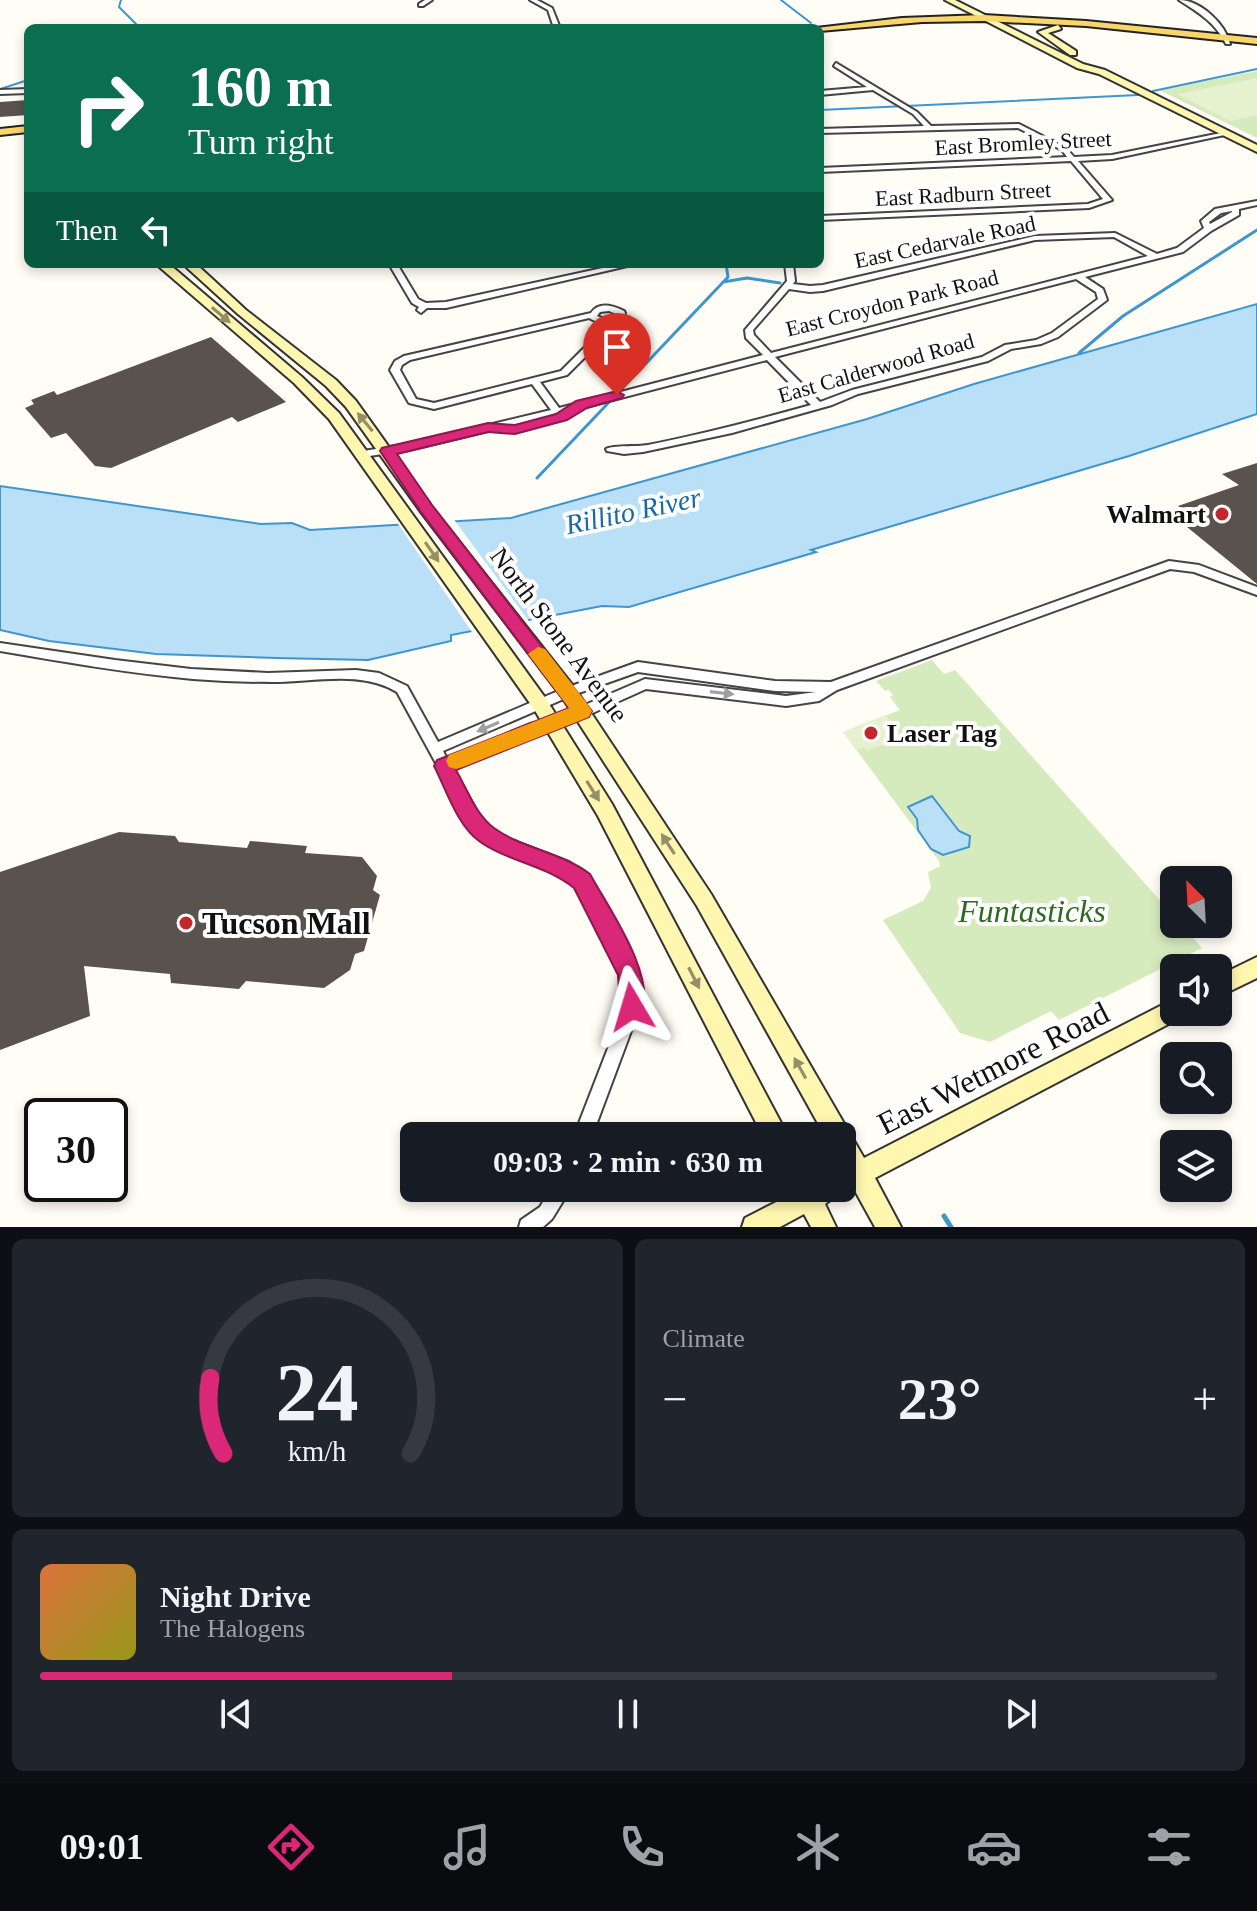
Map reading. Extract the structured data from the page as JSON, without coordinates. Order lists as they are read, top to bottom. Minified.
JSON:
{"streets":{"main road":["North Stone Avenue","East Wetmore Road"],"street":["East Bromley Street","East Radburn Street","East Cedarvale Road","East Croydon Park Road","East Calderwood Road"]},"crossings":[["East Bromley Street","East Radburn Street"],["East Cedarvale Road","East Croydon Park Road"],["East Croydon Park Road","East Calderwood Road"],["East Croydon Park Road","North Stone Avenue"]],"water":["Rillito River"],"parks":["Funtasticks"],"places":["Walmart","Laser Tag","Tucson Mall"],"north":"top left","page":{"turn":["160 m","Turn right"],"then":"Then","limit":"30","trip":"09:03 · 2 min · 630 m","tile":"Climate","heat":["−","23°","+"],"song":["Night Drive","The Halogens"],"tabs":"09:01","gauge":["24","km/h"]}}
